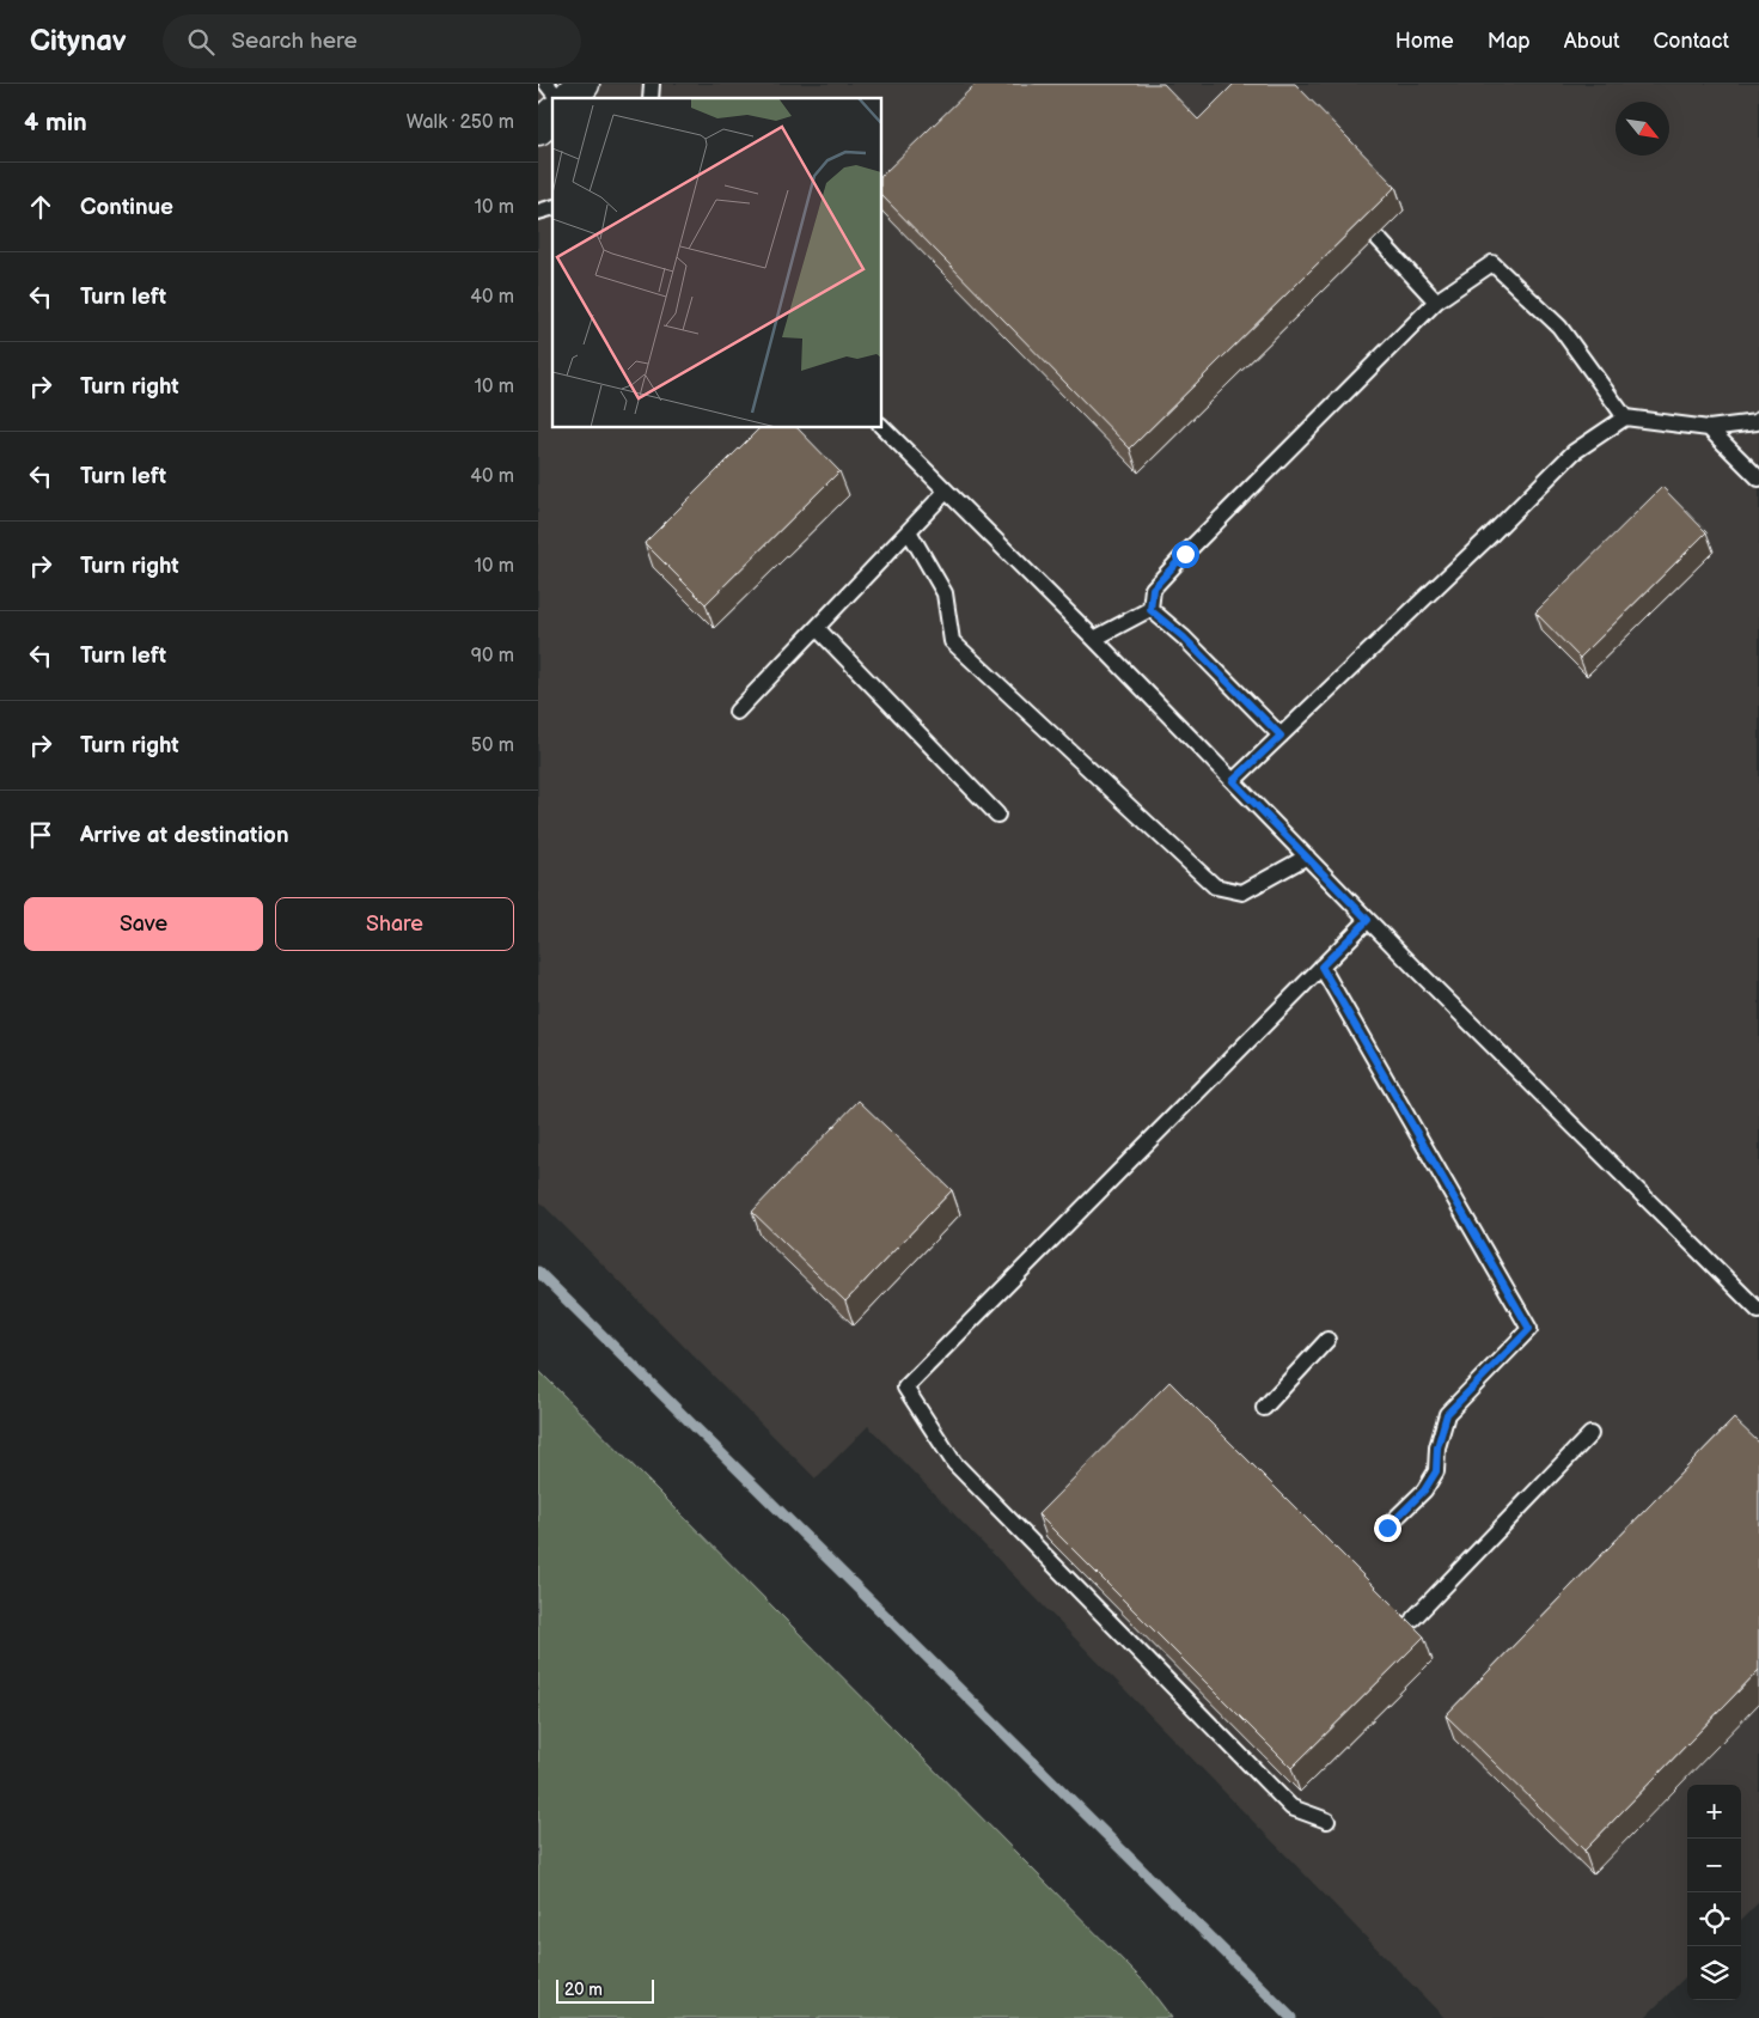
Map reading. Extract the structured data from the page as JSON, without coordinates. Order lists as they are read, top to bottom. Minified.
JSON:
{"scale_bar":"20 m","north":"bottom right","page":{"header":"Citynav","search":"Search here","nav":["Home","Map","About","Contact"],"heading":["4 min","Walk · 250 m"],"list":[["Continue","10 m"],["Turn left","40 m"],["Turn right","10 m"],["Turn left","40 m"],["Turn right","10 m"],["Turn left","90 m"],["Turn right","50 m"],"Arrive at destination"],"buttons":["Save","Share"],"map_buttons":["+","−"],"scale":"20 m"}}
